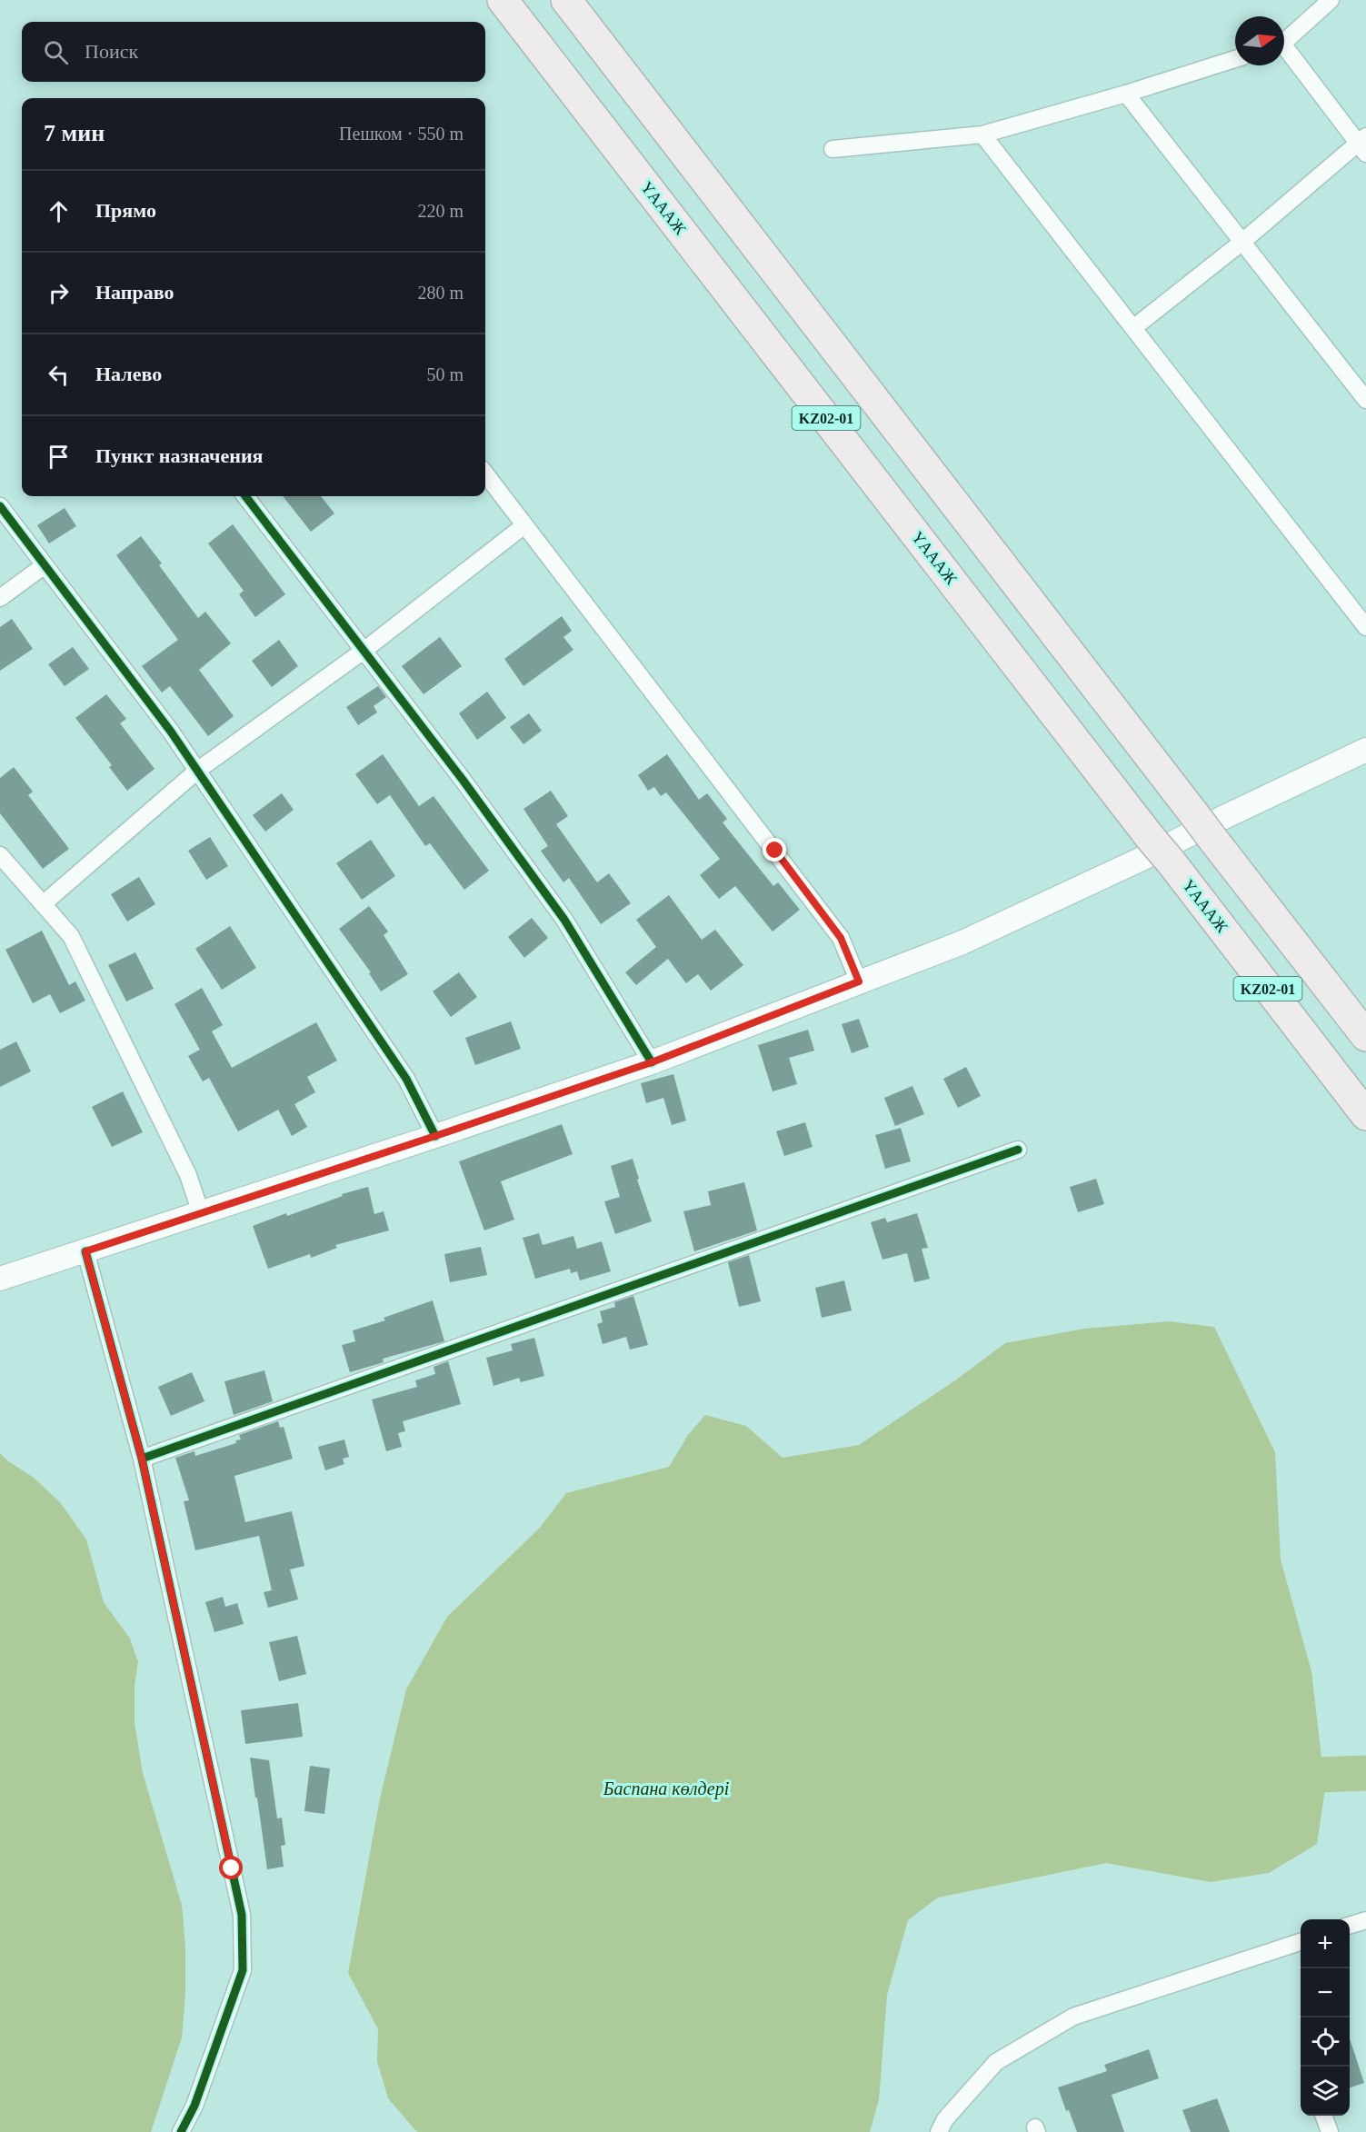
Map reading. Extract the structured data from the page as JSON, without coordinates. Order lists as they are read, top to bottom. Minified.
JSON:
{"streets":{"highway":["ҮАААЖ","KZ02-01"]},"water":["Баспана көлдері"],"north":"right","page":{"search":"Поиск","heading":["7 мин","Пешком · 550 m"],"list":[["Прямо","220 m"],["Направо","280 m"],["Налево","50 m"],"Пункт назначения"],"map_buttons":["+","−"]}}
